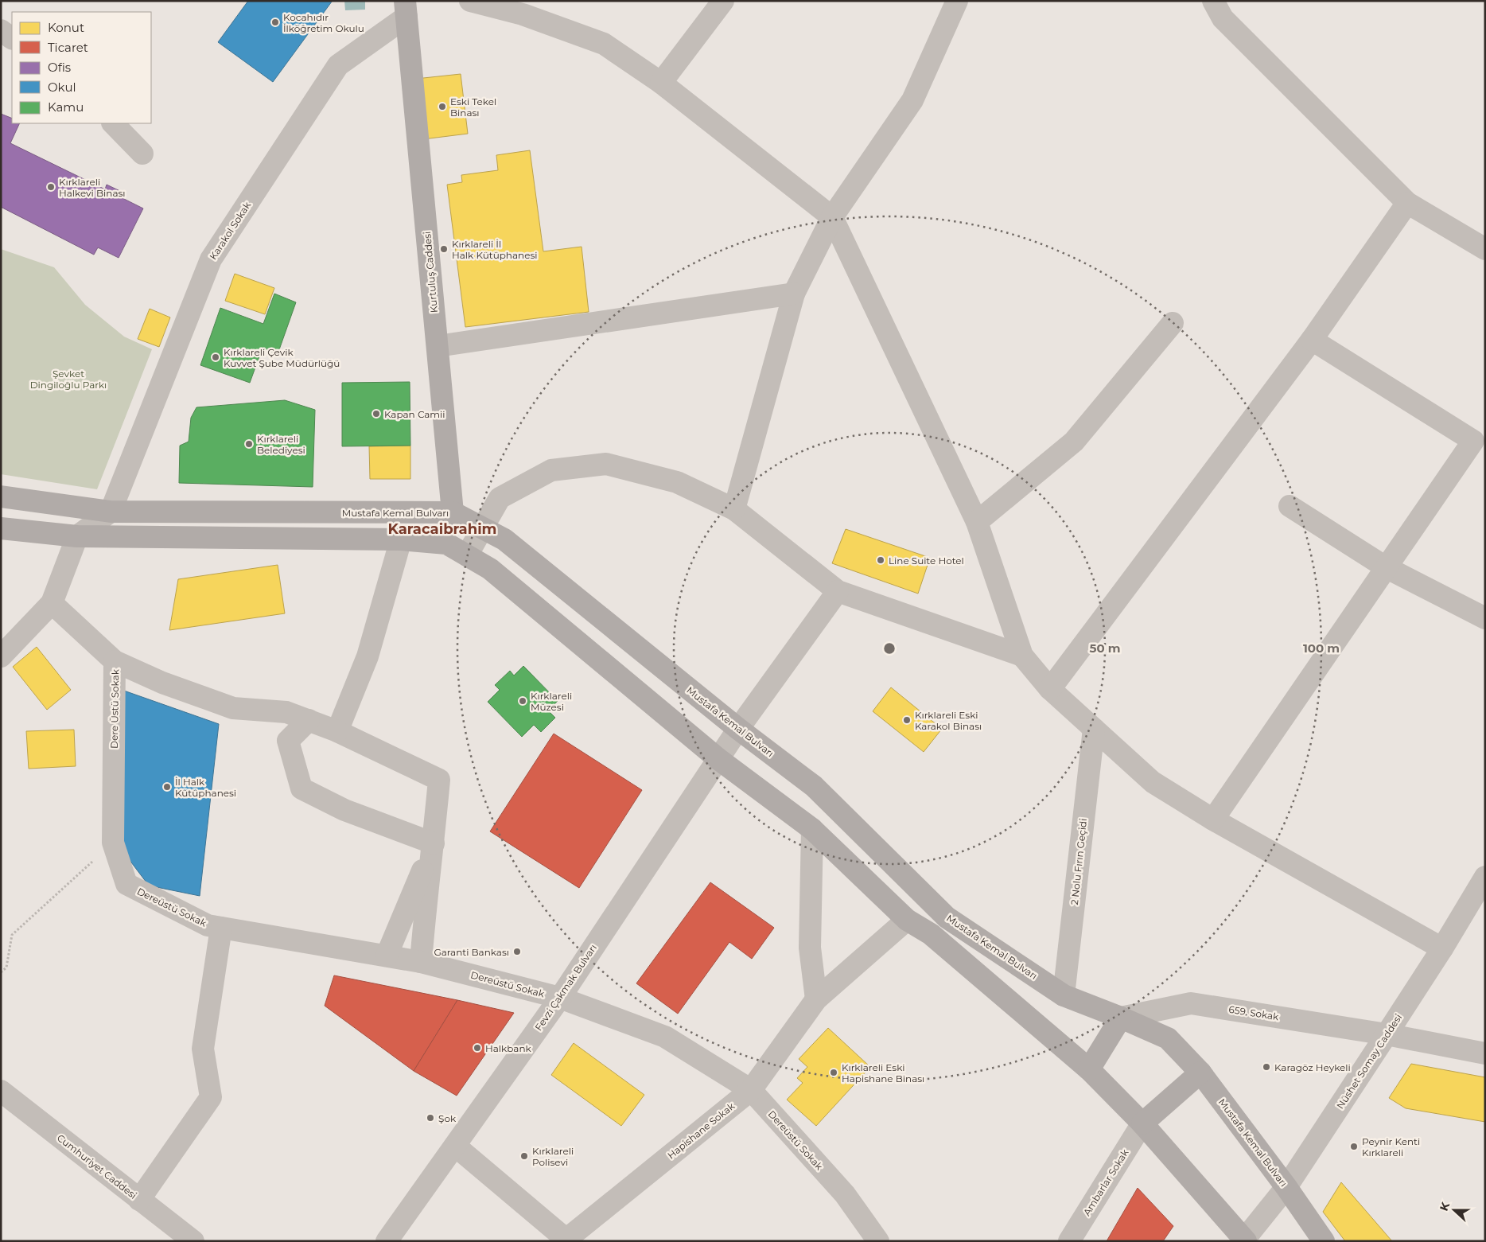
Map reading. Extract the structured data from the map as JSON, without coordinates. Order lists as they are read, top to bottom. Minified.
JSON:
{"streets":{"main road":["Kurtuluş Caddesi","Mustafa Kemal Bulvarı"],"street":["Karakol Sokak","Dere Üstü Sokak","2 Nolu Fırın Geçidi","Dereüstü Sokak","Fevzi Çakmak Bulvarı","659. Sokak","Nüshet Somay Caddesi","Hapishane Sokak","Cumhuriyet Caddesi","Ambarlar Sokak"]},"crossings":[["Karakol Sokak","Kurtuluş Caddesi"],["Karakol Sokak","Mustafa Kemal Bulvarı"],["Kurtuluş Caddesi","Mustafa Kemal Bulvarı"],["Mustafa Kemal Bulvarı","2 Nolu Fırın Geçidi"],["Mustafa Kemal Bulvarı","Fevzi Çakmak Bulvarı"],["Mustafa Kemal Bulvarı","659. Sokak"],["Mustafa Kemal Bulvarı","Nüshet Somay Caddesi"],["Dere Üstü Sokak","Dereüstü Sokak"],["Dereüstü Sokak","Fevzi Çakmak Bulvarı"],["Dereüstü Sokak","Hapishane Sokak"],["659. Sokak","Nüshet Somay Caddesi"]],"districts":["Karacaibrahim"],"parks":["Şevket Dingiloğlu Parkı"],"places":["Kocahıdır İlköğretim Okulu","Eski Tekel Binası","Kırklareli Halkevi Binası","Kırklareli İl Halk Kütüphanesi","Kırklareli Çevik Kuvvet Şube Müdürlüğü","Kapan Camii","Kırklareli Belediyesi","Line Suite Hotel","Kırklareli Müzesi","Kırklareli Eski Karakol Binası","İl Halk Kütüphanesi","Garanti Bankası","Halkbank","Karagöz Heykeli","Kırklareli Eski Hapishane Binası","Şok","Peynir Kenti Kırklareli","Kırklareli Polisevi"],"legend":["Konut","Ticaret","Ofis","Okul","Kamu"],"north":"left","rings":["50 m","100 m"]}
